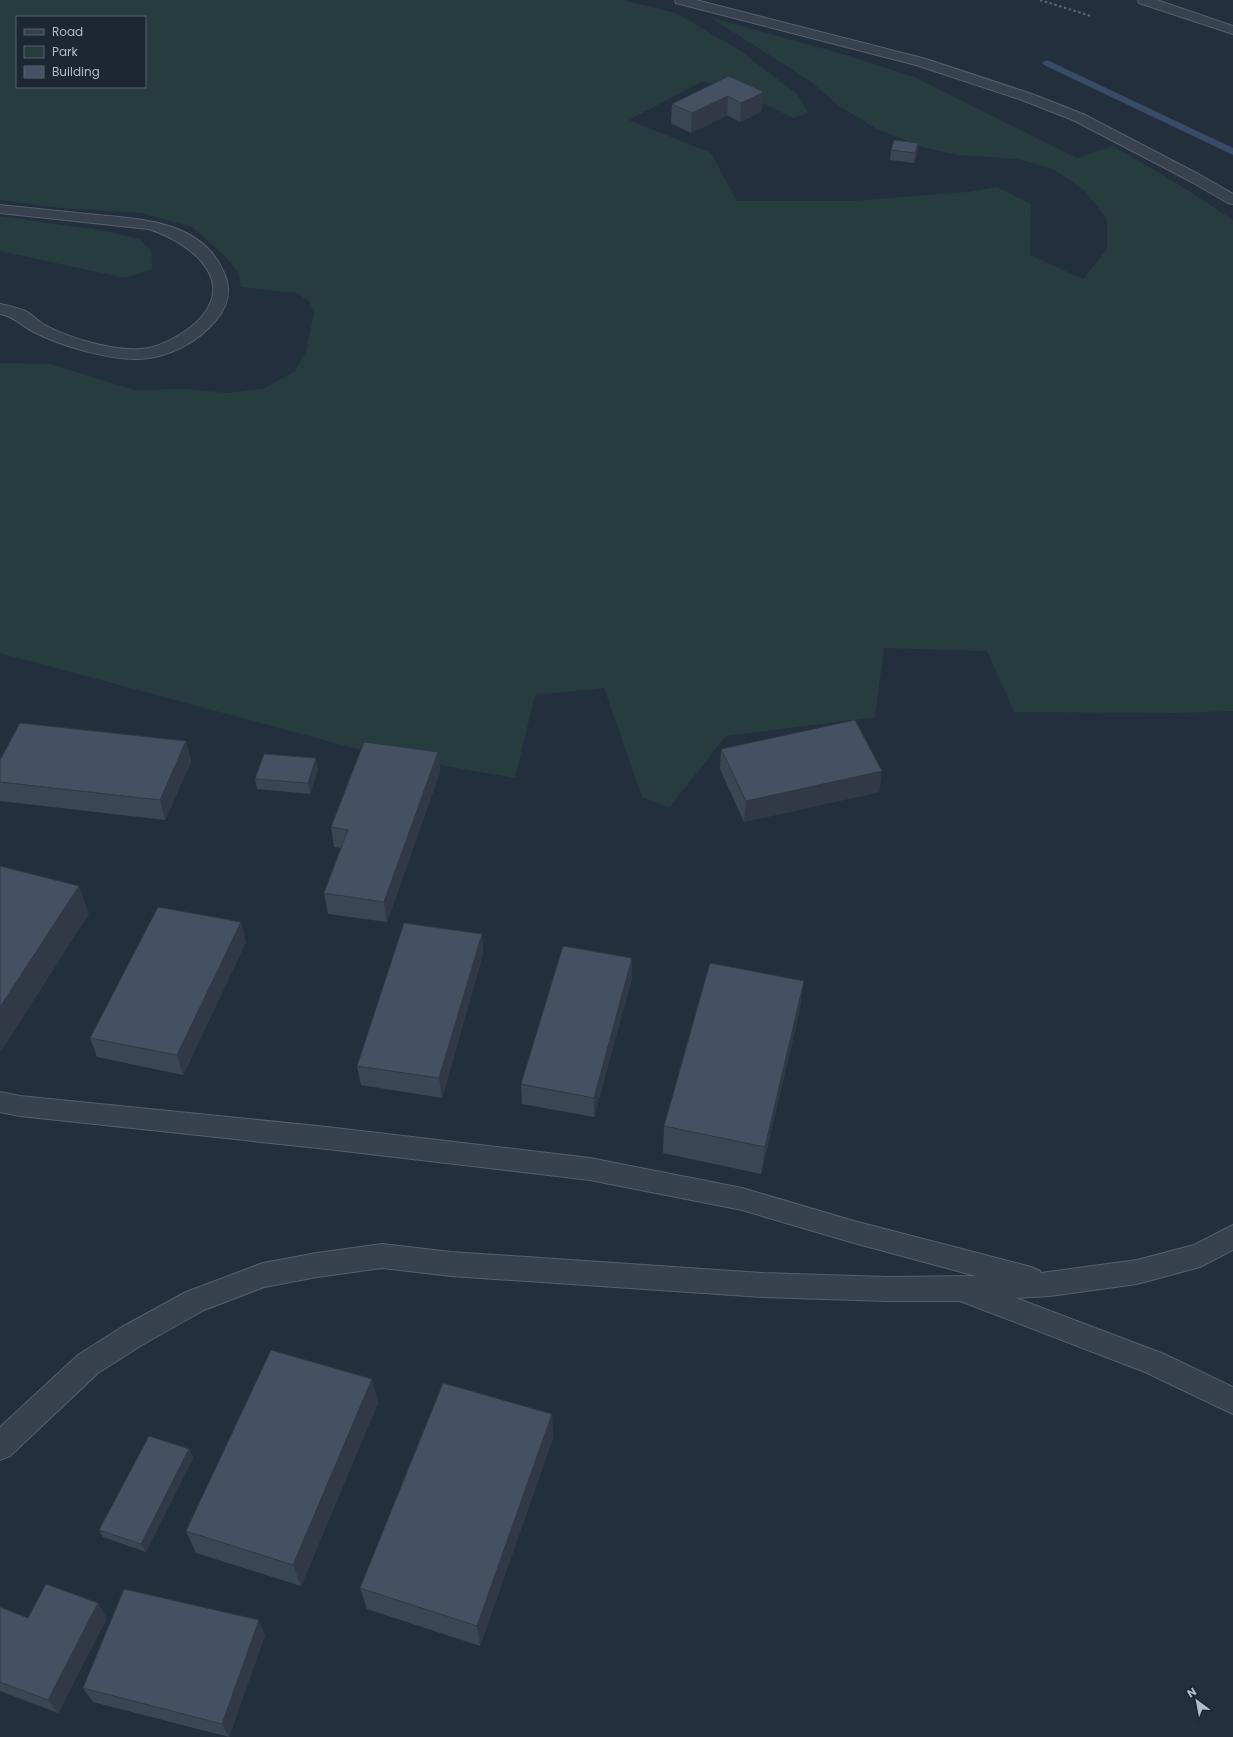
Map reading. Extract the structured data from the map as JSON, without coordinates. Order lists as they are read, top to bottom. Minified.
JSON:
{"legend":["Road","Park","Building"],"north":"top left"}
